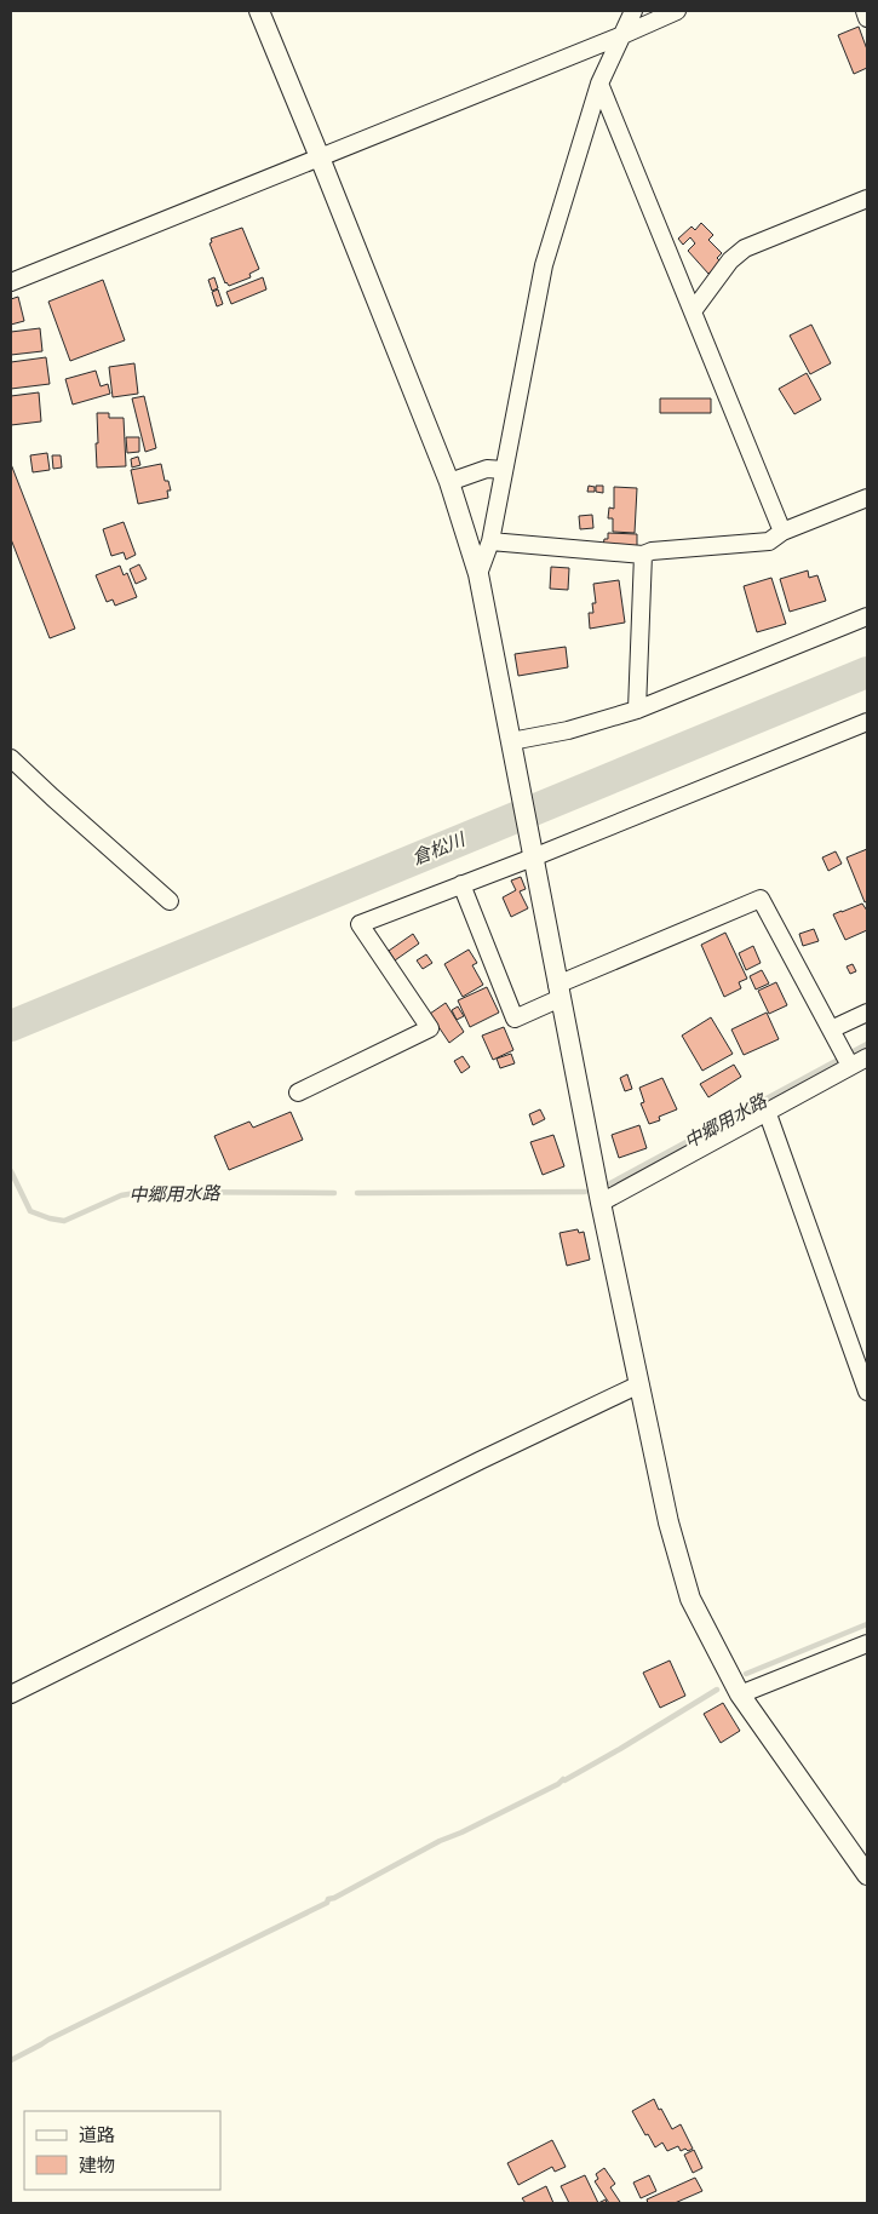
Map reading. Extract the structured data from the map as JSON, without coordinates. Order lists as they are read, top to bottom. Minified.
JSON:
{"water":["倉松川","中郷用水路"],"legend":["道路","建物"]}
